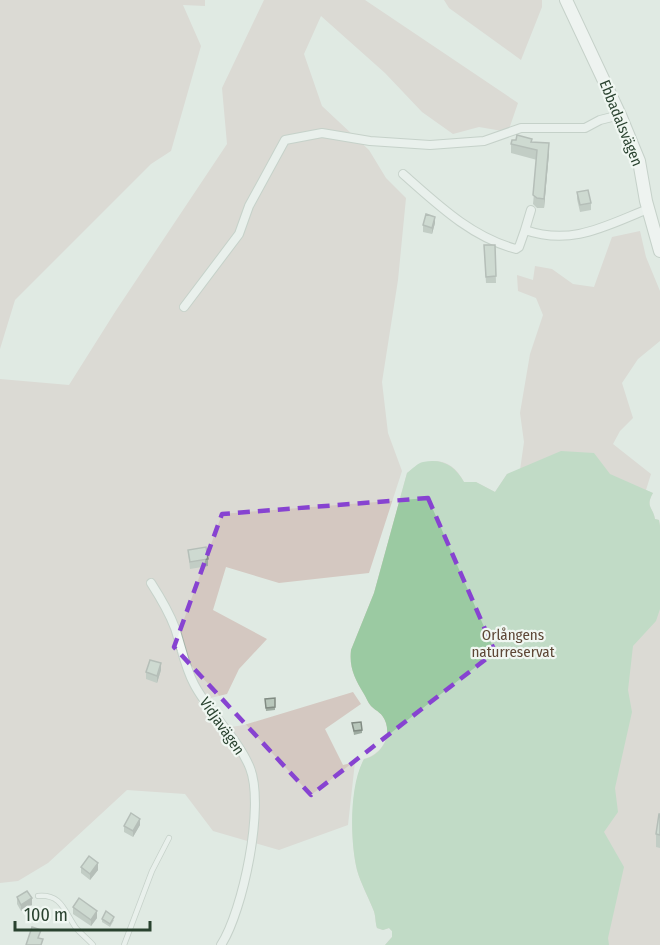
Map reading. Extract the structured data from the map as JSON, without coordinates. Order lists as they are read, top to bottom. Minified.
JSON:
{"streets":{"street":["Ebbadalsvägen","Vidjavägen"]},"parks":["Orlångens naturreservat"],"scale_bar":"100 m"}
